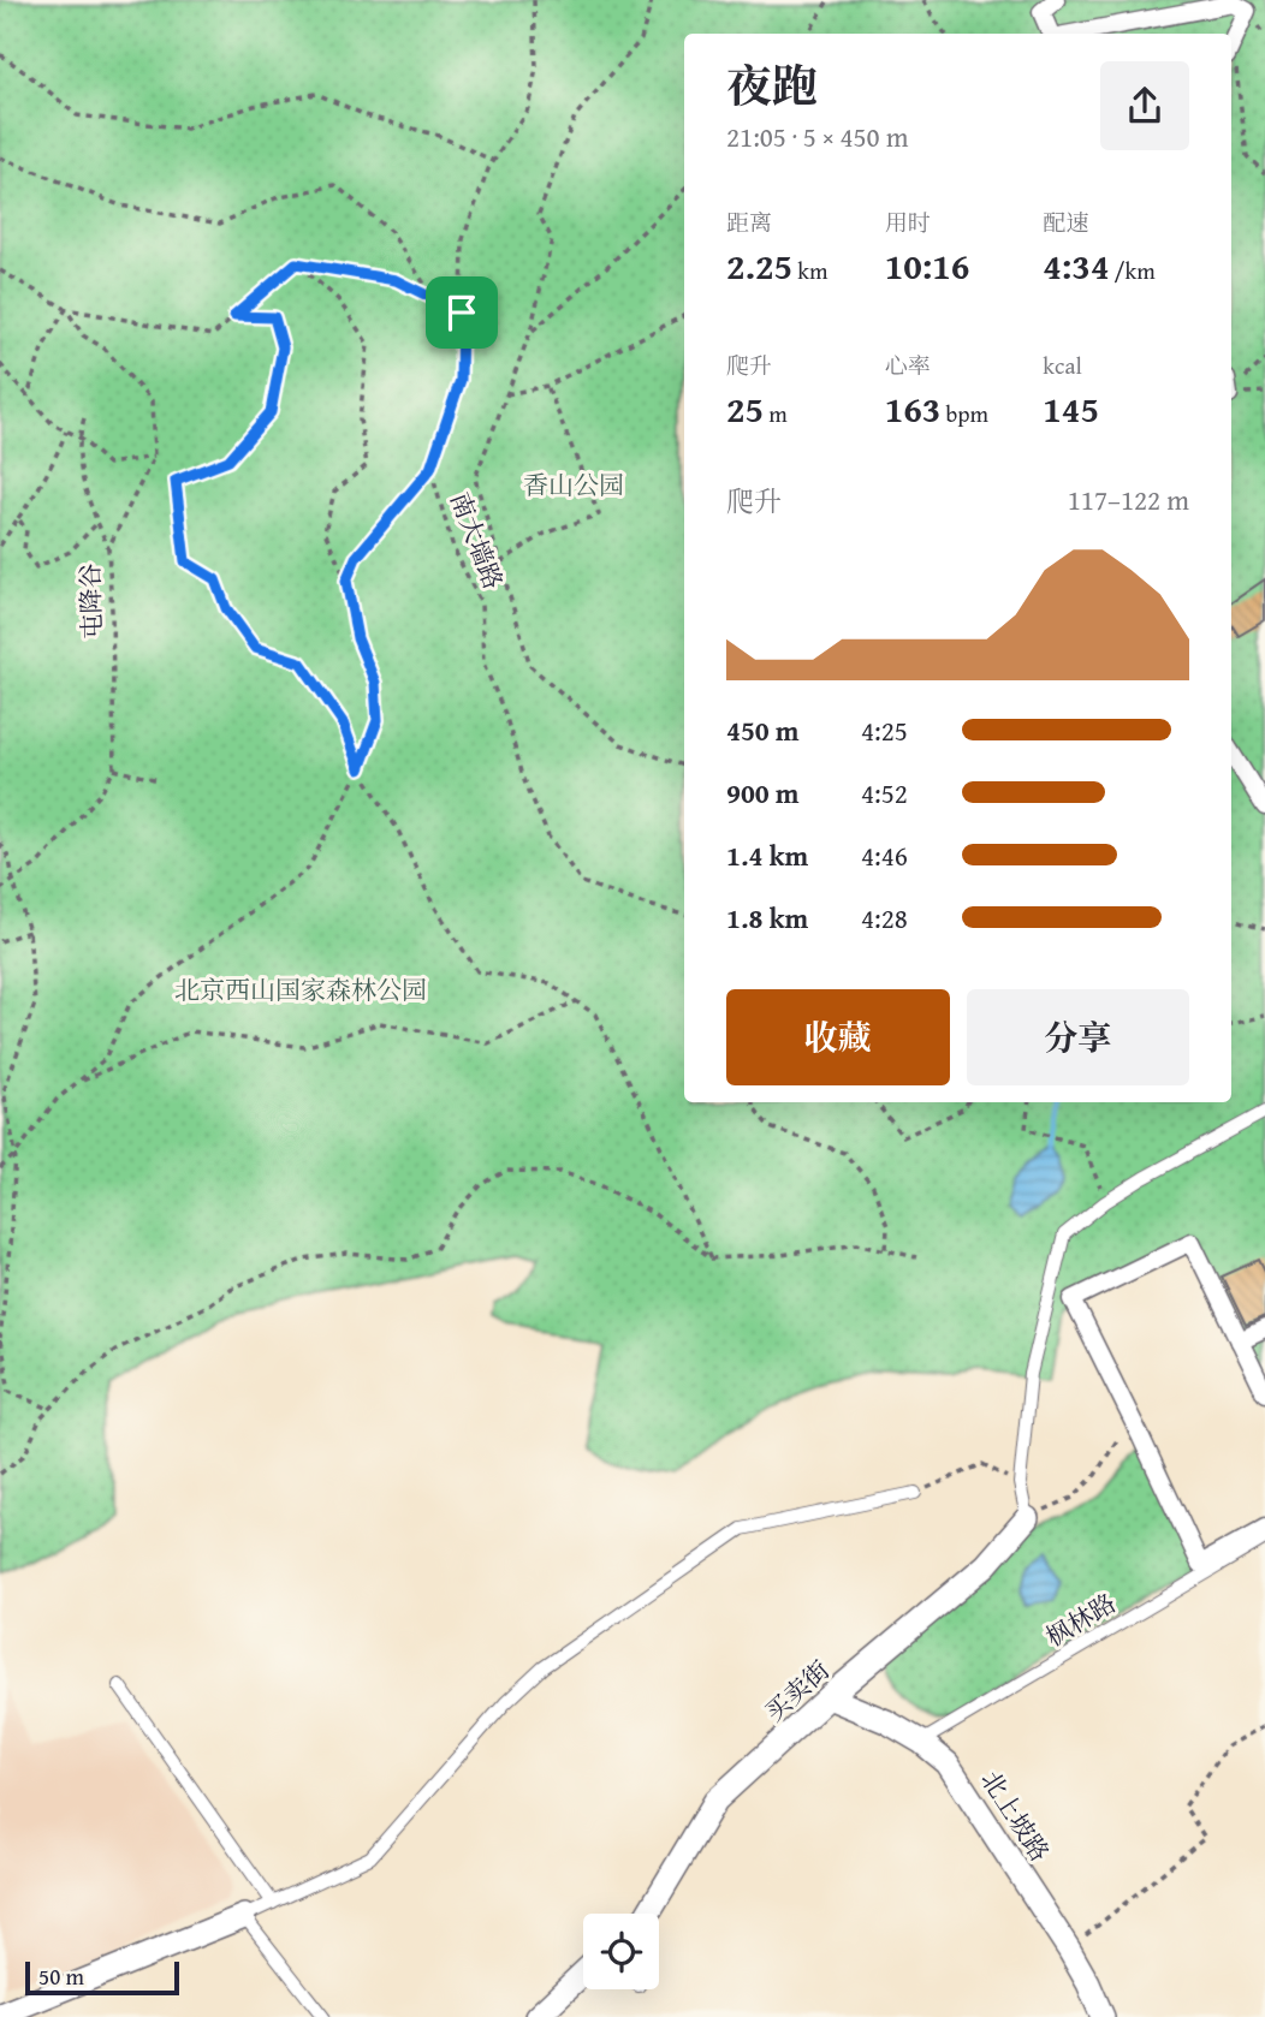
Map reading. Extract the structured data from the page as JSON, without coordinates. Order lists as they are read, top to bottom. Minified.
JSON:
{"streets":{"street":["买卖街","北上坡路"],"lane":["枫林路"],"path":["南大墙路","屯降谷"]},"crossings":[["枫林路","北上坡路"],["买卖街","北上坡路"]],"parks":["香山公园","北京西山国家森林公园"],"scale_bar":"50 m","page":{"heading":["夜跑","21:05 · 5 × 450 m"],"stats":[["距离","2.25 km"],["用时","10:16"],["配速","4:34 /km"],["爬升","25 m"],["心率","163 bpm"],["kcal","145"]],"chart":["爬升","117–122 m"],"list":[{"name":"450 m","note":"4:25"},{"name":"900 m","note":"4:52"},{"name":"1.4 km","note":"4:46"},{"name":"1.8 km","note":"4:28"}],"buttons":["收藏","分享"],"scale":"50 m"}}
